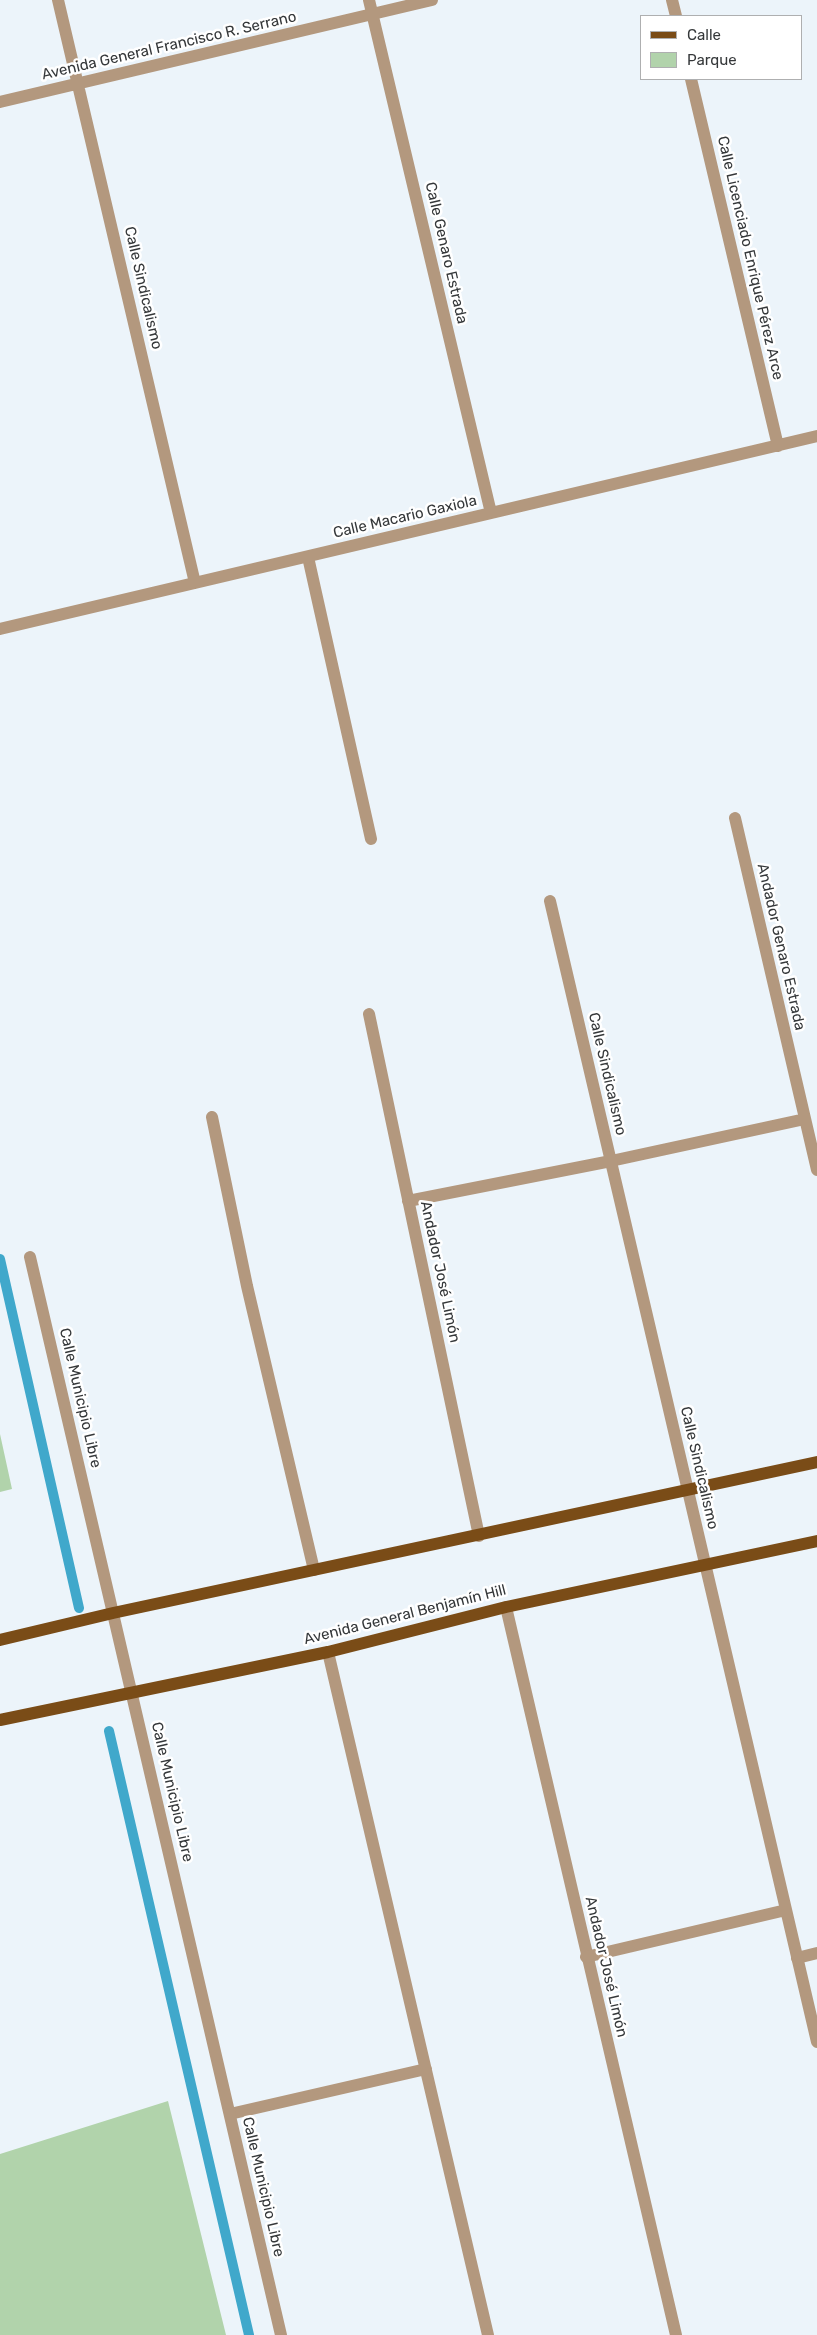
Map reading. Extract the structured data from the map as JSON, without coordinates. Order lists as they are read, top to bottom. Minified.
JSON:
{"streets":{"main road":["Avenida General Benjamín Hill"],"street":["Avenida General Francisco R. Serrano","Calle Genaro Estrada","Calle Licenciado Enrique Pérez Arce","Calle Sindicalismo","Calle Macario Gaxiola","Andador Genaro Estrada","Andador José Limón","Calle Municipio Libre"]},"crossings":[["Avenida General Francisco R. Serrano","Calle Genaro Estrada"],["Avenida General Francisco R. Serrano","Calle Sindicalismo"],["Calle Genaro Estrada","Calle Macario Gaxiola"],["Calle Licenciado Enrique Pérez Arce","Calle Macario Gaxiola"],["Calle Sindicalismo","Calle Macario Gaxiola"],["Calle Sindicalismo","Avenida General Benjamín Hill"],["Andador José Limón","Avenida General Benjamín Hill"],["Calle Municipio Libre","Avenida General Benjamín Hill"]],"legend":["Calle","Parque"]}
